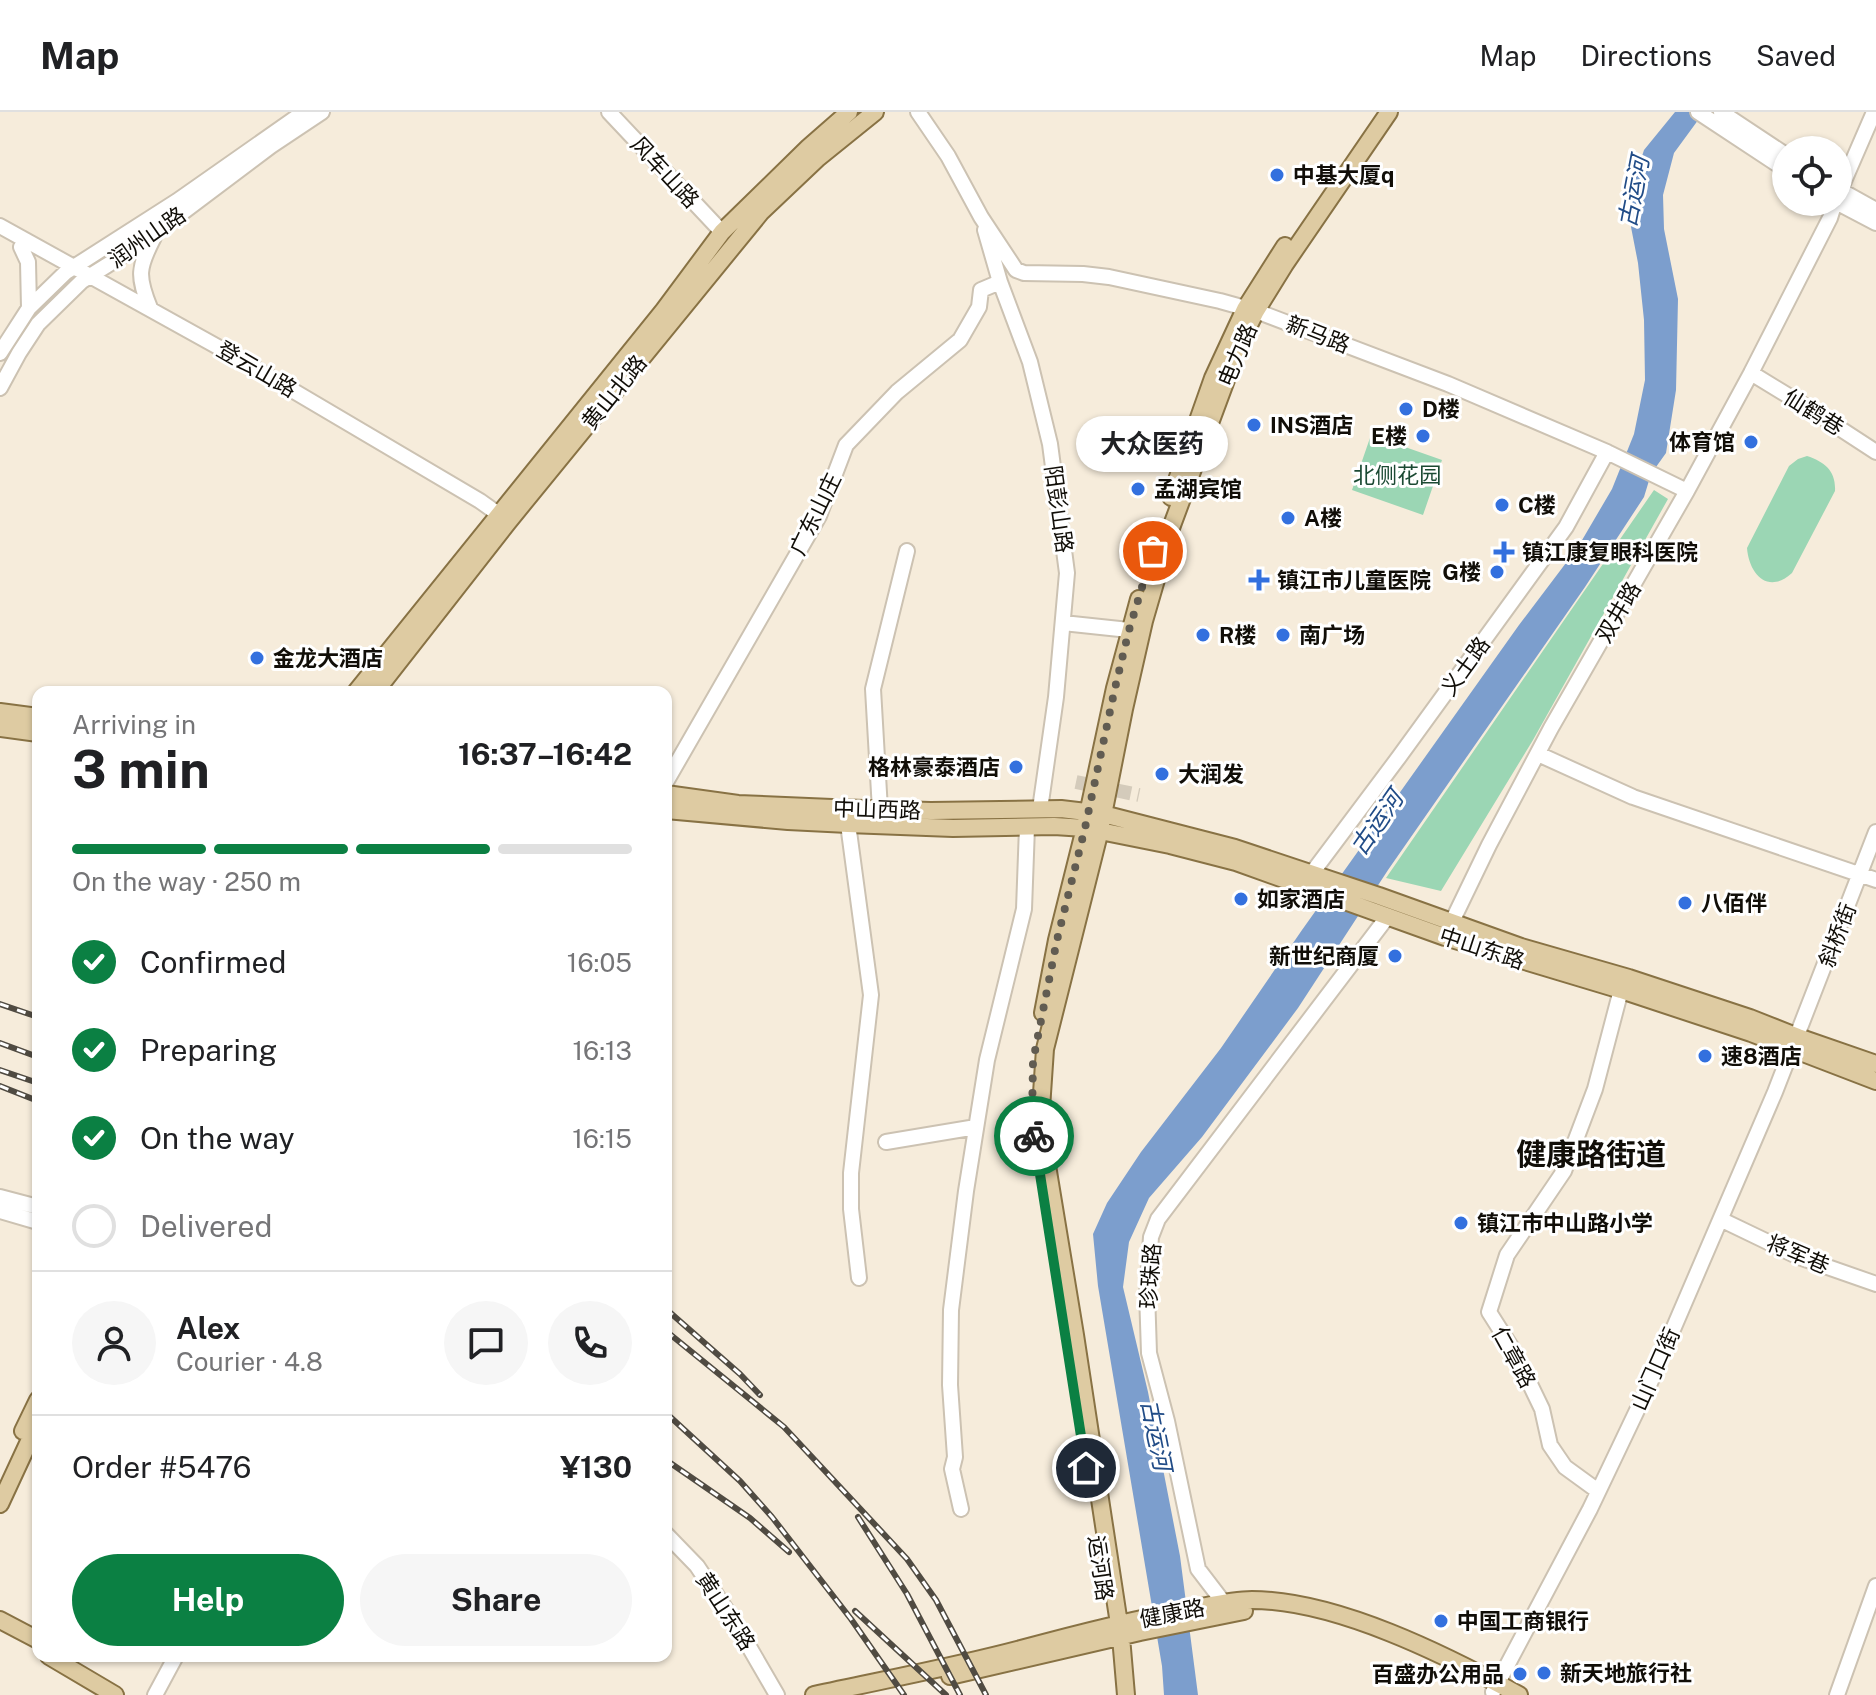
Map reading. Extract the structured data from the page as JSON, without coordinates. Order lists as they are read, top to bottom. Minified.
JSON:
{"streets":{"main road":["电力路","黄山北路","中山西路","中山东路","运河路","健康路"],"street":["风车山路","润州山路","新马路","登云山路","仙鹤巷","阳彭山路","广东山庄","双井路","义土路","斜桥街","将军巷","珍珠路","仁章路","山门口街","黄山东路"]},"crossings":[["风车山路","黄山北路"],["润州山路","登云山路"],["新马路","电力路"],["新马路","阳彭山路"],["新马路","双井路"],["新马路","义土路"],["电力路","中山西路"],["电力路","中山东路"],["电力路","运河路"],["登云山路","黄山北路"],["仙鹤巷","双井路"],["阳彭山路","广东山庄"],["阳彭山路","中山西路"],["双井路","中山东路"],["义土路","中山东路"],["中山西路","中山东路"],["中山西路","运河路"],["斜桥街","中山东路"],["斜桥街","山门口街"],["中山东路","珍珠路"],["中山东路","仁章路"],["中山东路","山门口街"],["中山东路","运河路"],["将军巷","山门口街"],["珍珠路","健康路"],["仁章路","山门口街"],["山门口街","健康路"],["运河路","健康路"]],"districts":["健康路街道"],"water":["古运河"],"parks":["北侧花园"],"places":{"other":["中基大厦q","D楼","INS酒店","E楼","体育馆","孟湖宾馆","C楼","A楼","大众医药","G楼","R楼","南广场","金龙大酒店","格林豪泰酒店","大润发","如家酒店","八佰伴","新世纪商厦","速8酒店","镇江市中山路小学","中国工商银行","新天地旅行社","百盛办公用品"],"health":["镇江康复眼科医院","镇江市儿童医院"]},"page":{"header":"Map","nav":["Map","Directions","Saved"],"bubble":"大众医药","heading":["3 min","Arriving in","16:37–16:42"],"panel":["Alex","Courier · 4.8","Order #5476","¥130"],"bar":"On the way · 250 m","list":[["Confirmed","16:05"],["Preparing","16:13"],["On the way","16:15"],"Delivered"],"buttons":["Help","Share"]}}
